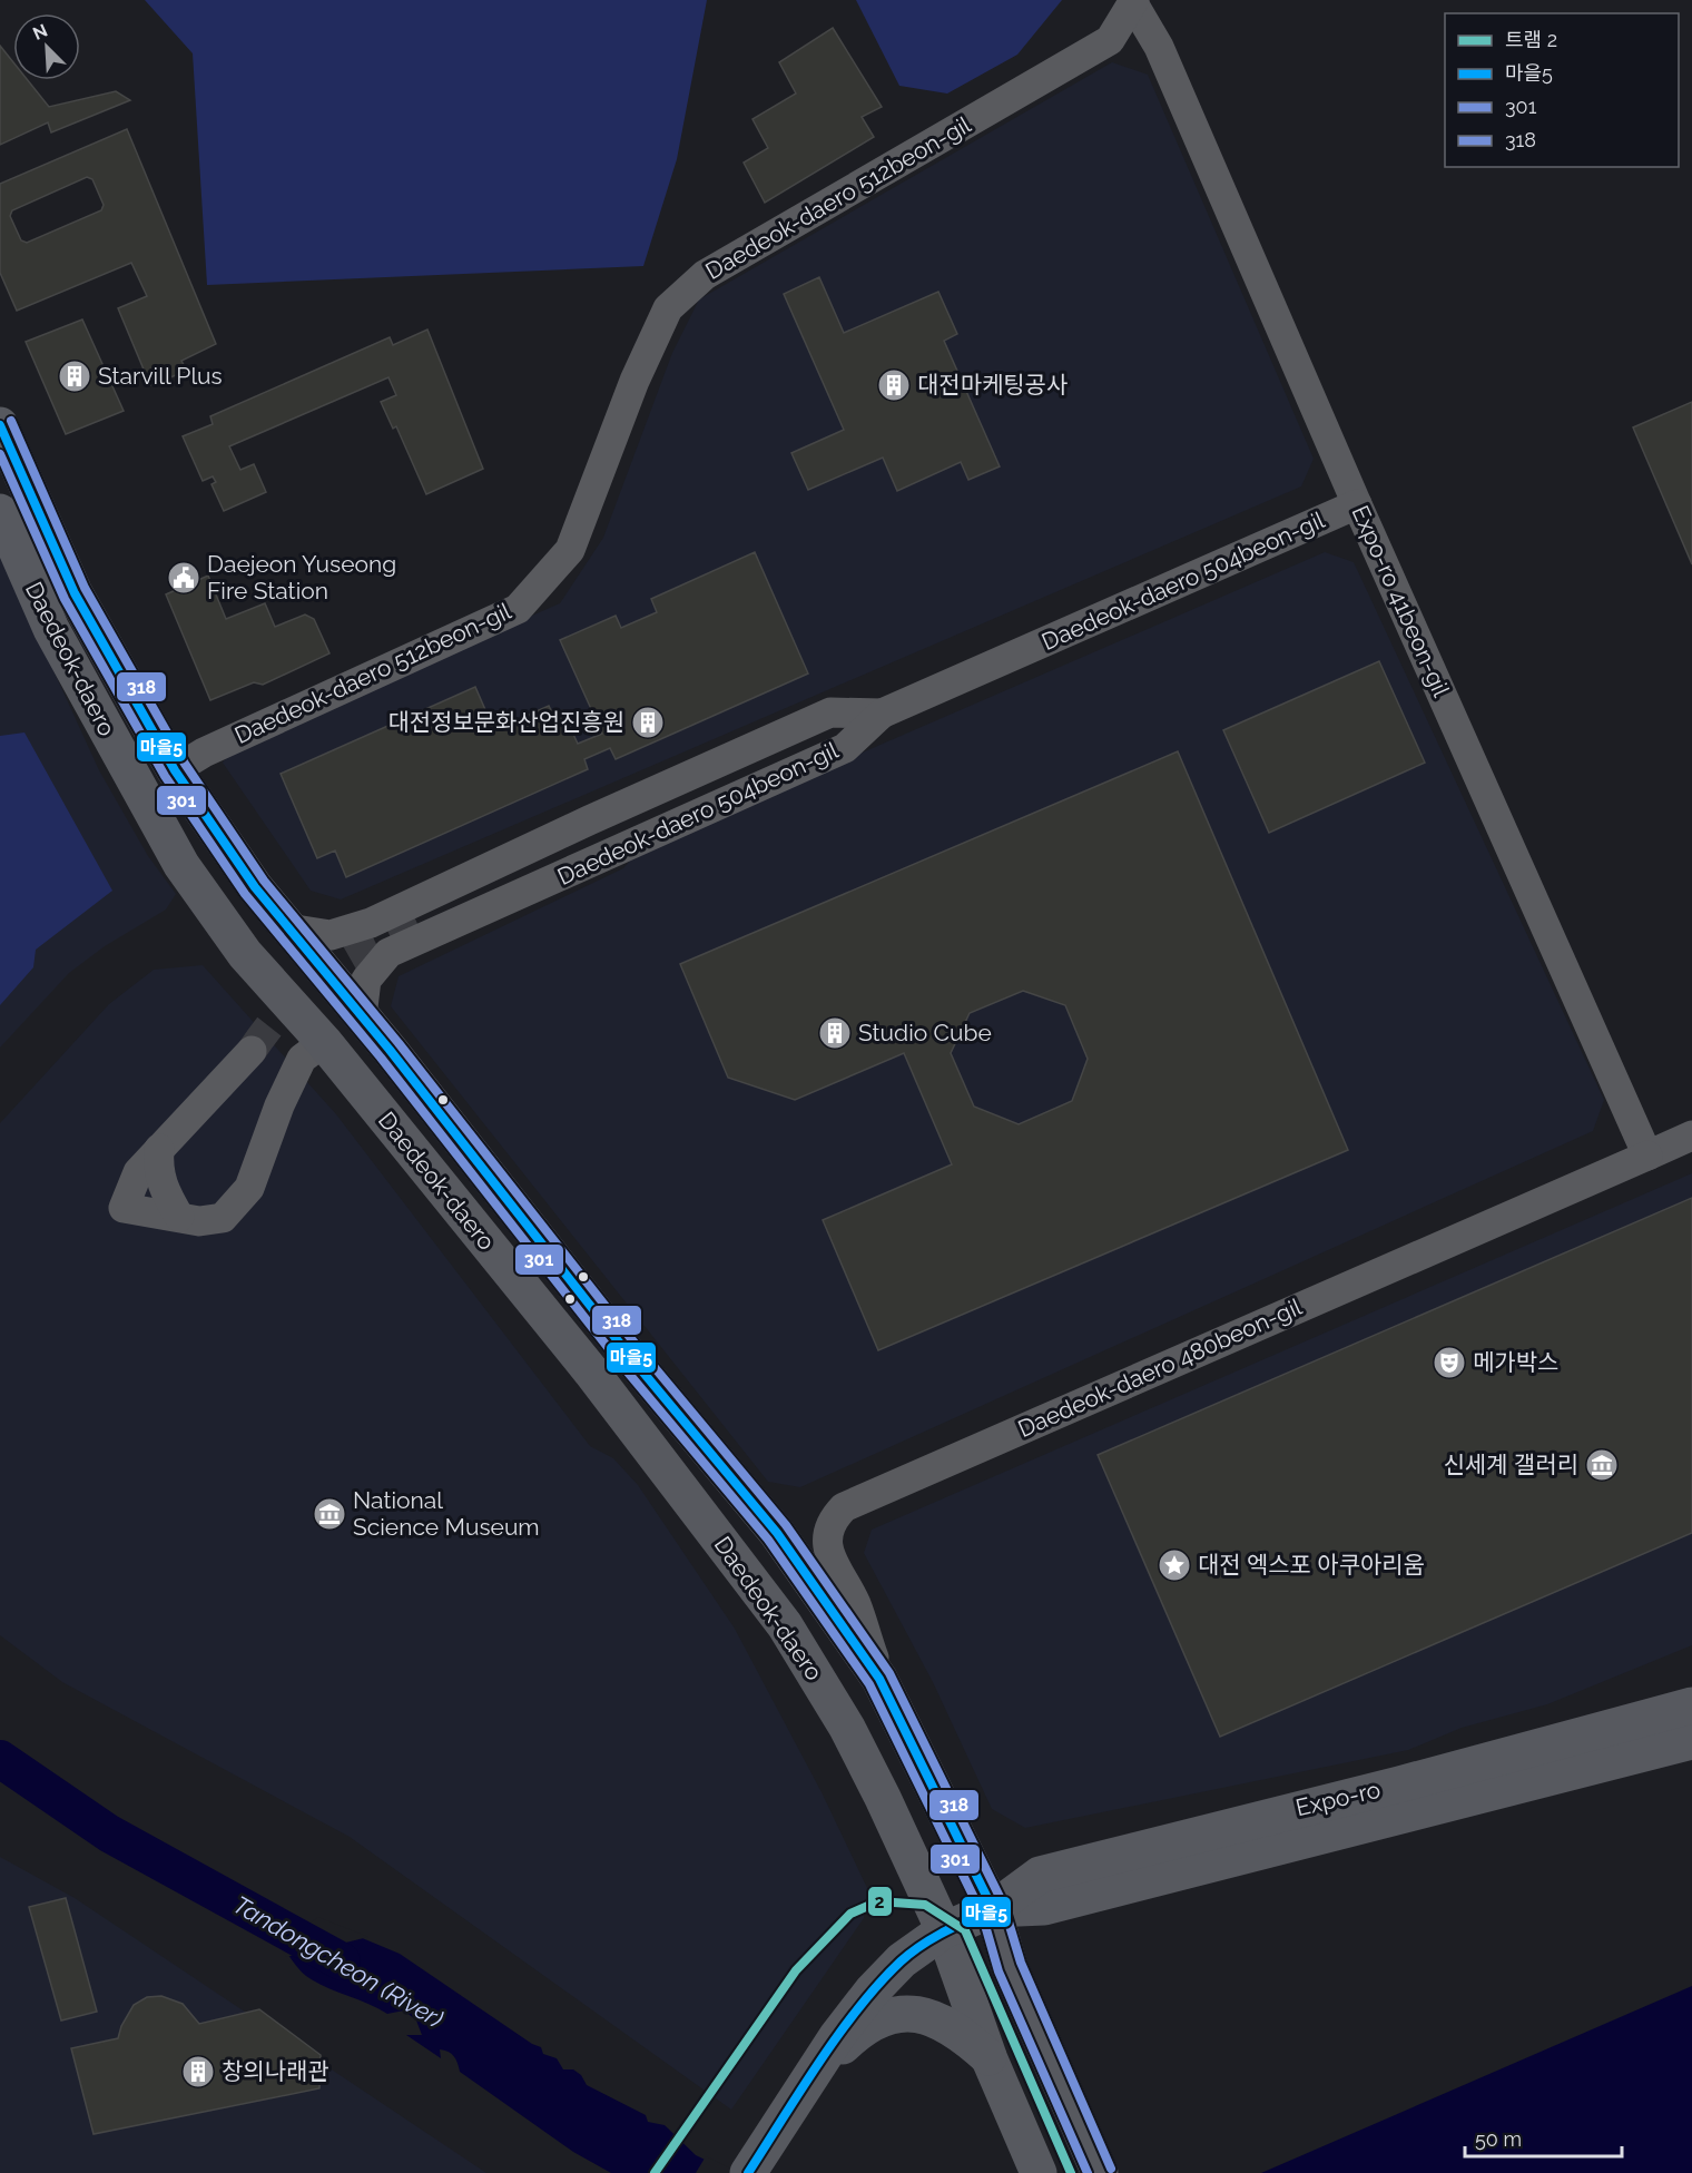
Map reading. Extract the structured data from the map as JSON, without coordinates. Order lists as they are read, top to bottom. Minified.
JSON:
{"streets":{"main road":["Daedeok-daero","Expo-ro"],"street":["Daedeok-daero 512beon-gil","Daedeok-daero 504beon-gil","Expo-ro 41beon-gil","Daedeok-daero 480beon-gil"]},"crossings":[["Daedeok-daero 512beon-gil","Expo-ro 41beon-gil"],["Daedeok-daero 512beon-gil","Daedeok-daero"],["Daedeok-daero 504beon-gil","Expo-ro 41beon-gil"],["Daedeok-daero 504beon-gil","Daedeok-daero"],["Expo-ro 41beon-gil","Daedeok-daero 480beon-gil"],["Daedeok-daero","Daedeok-daero 480beon-gil"],["Daedeok-daero","Expo-ro"]],"water":["Tandongcheon (River)"],"places":{"building":["Starvill Plus","대전마케팅공사","대전정보문화산업진흥원","Studio Cube","창의나래관"],"public building":["Daejeon Yuseong Fire Station"],"theatre":["메가박스"],"museum":["신세계 갤러리","National Science Museum"],"place":["대전 엑스포 아쿠아리움"]},"lines":["transit line 318","transit line 마을5","transit line 301","tram line 2"],"legend":["트램 2","마을5","301","318"],"scale_bar":"50 m","north":"top left"}
